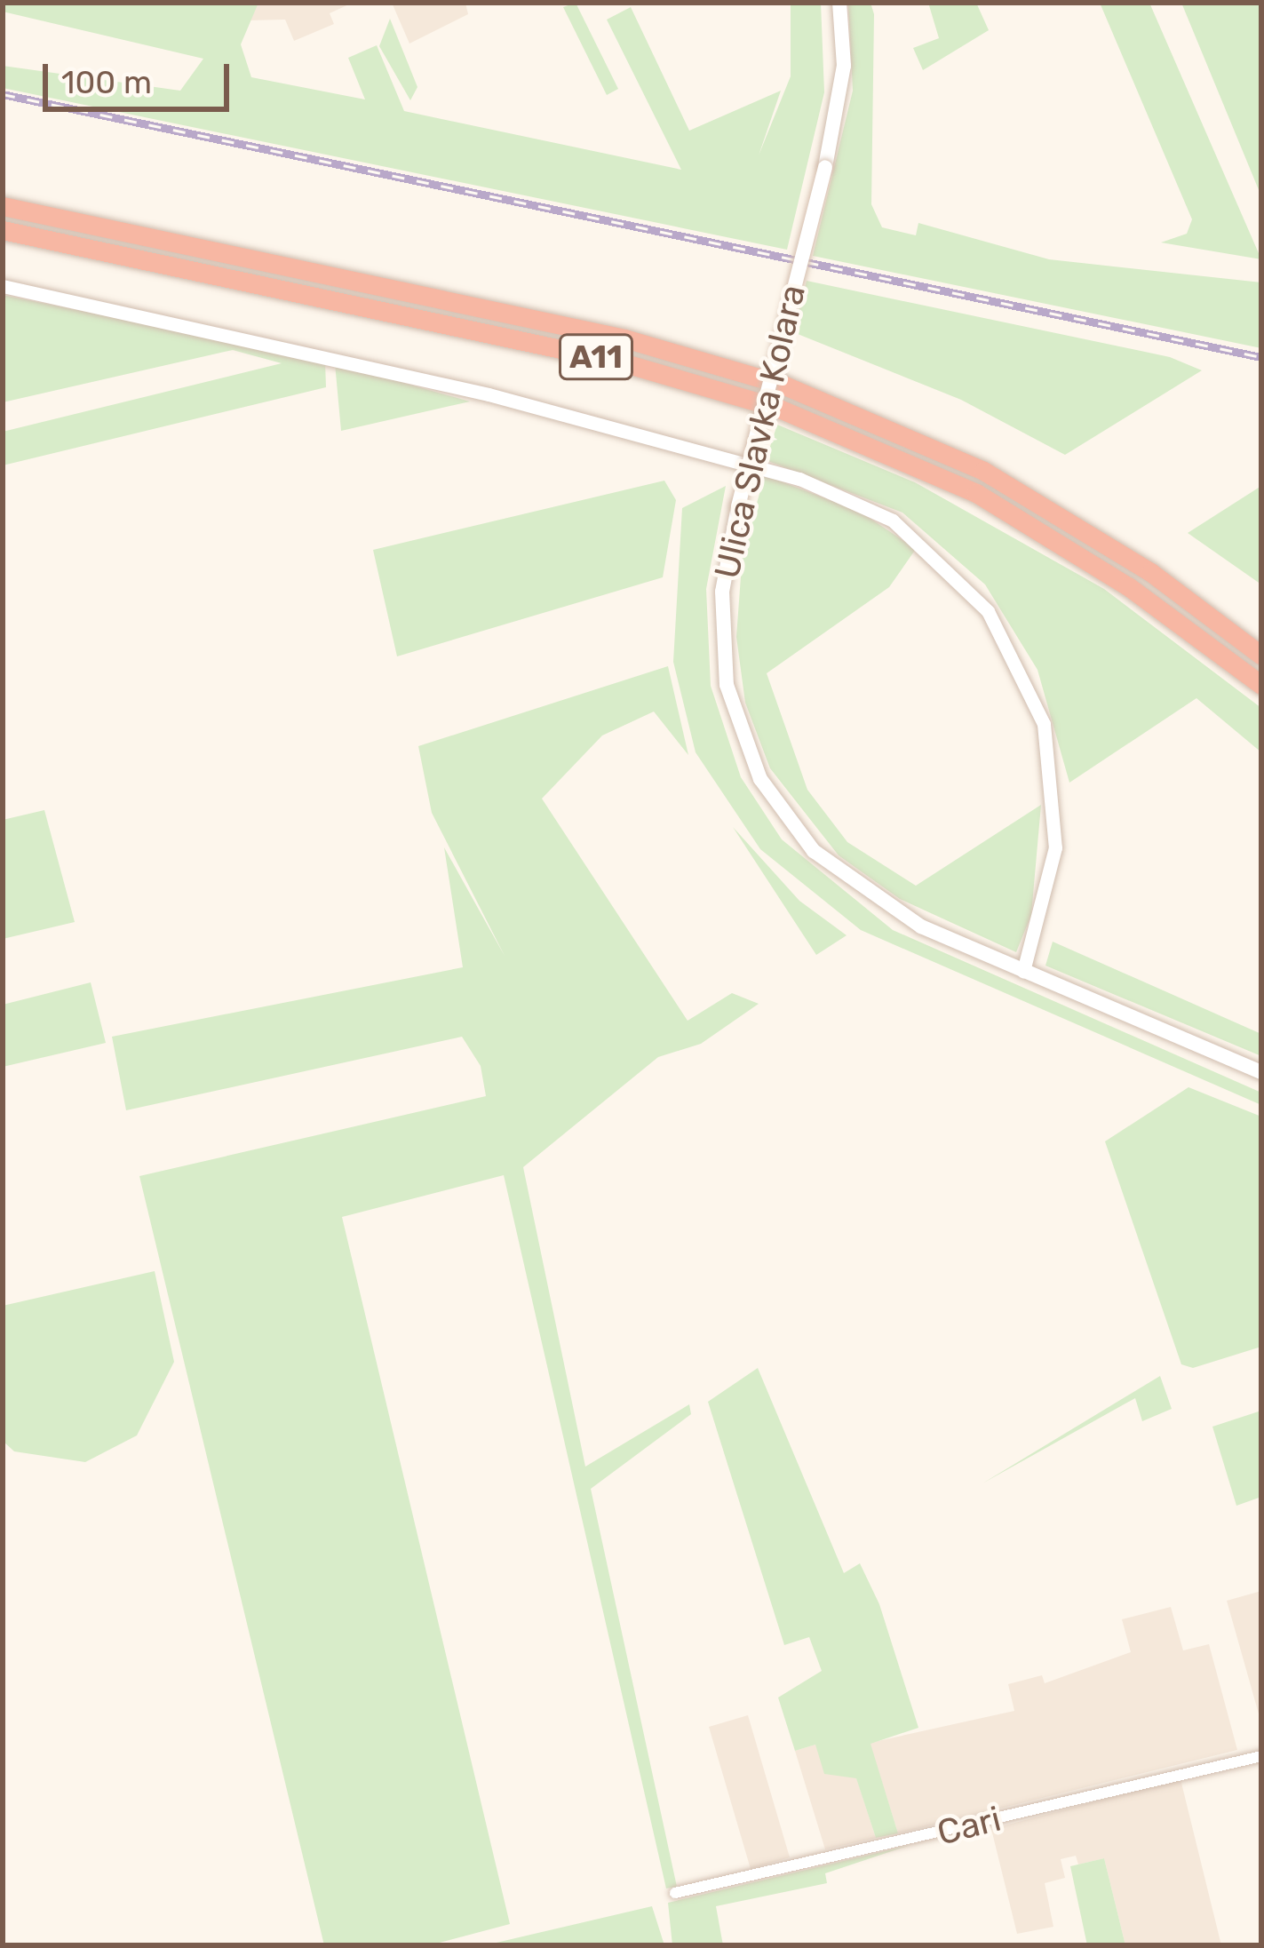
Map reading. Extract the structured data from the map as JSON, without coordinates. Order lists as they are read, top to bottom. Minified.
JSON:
{"streets":{"highway":["A11"],"main road":["Ulica Slavka Kolara"],"street":["Cari"]},"scale_bar":"100 m"}
